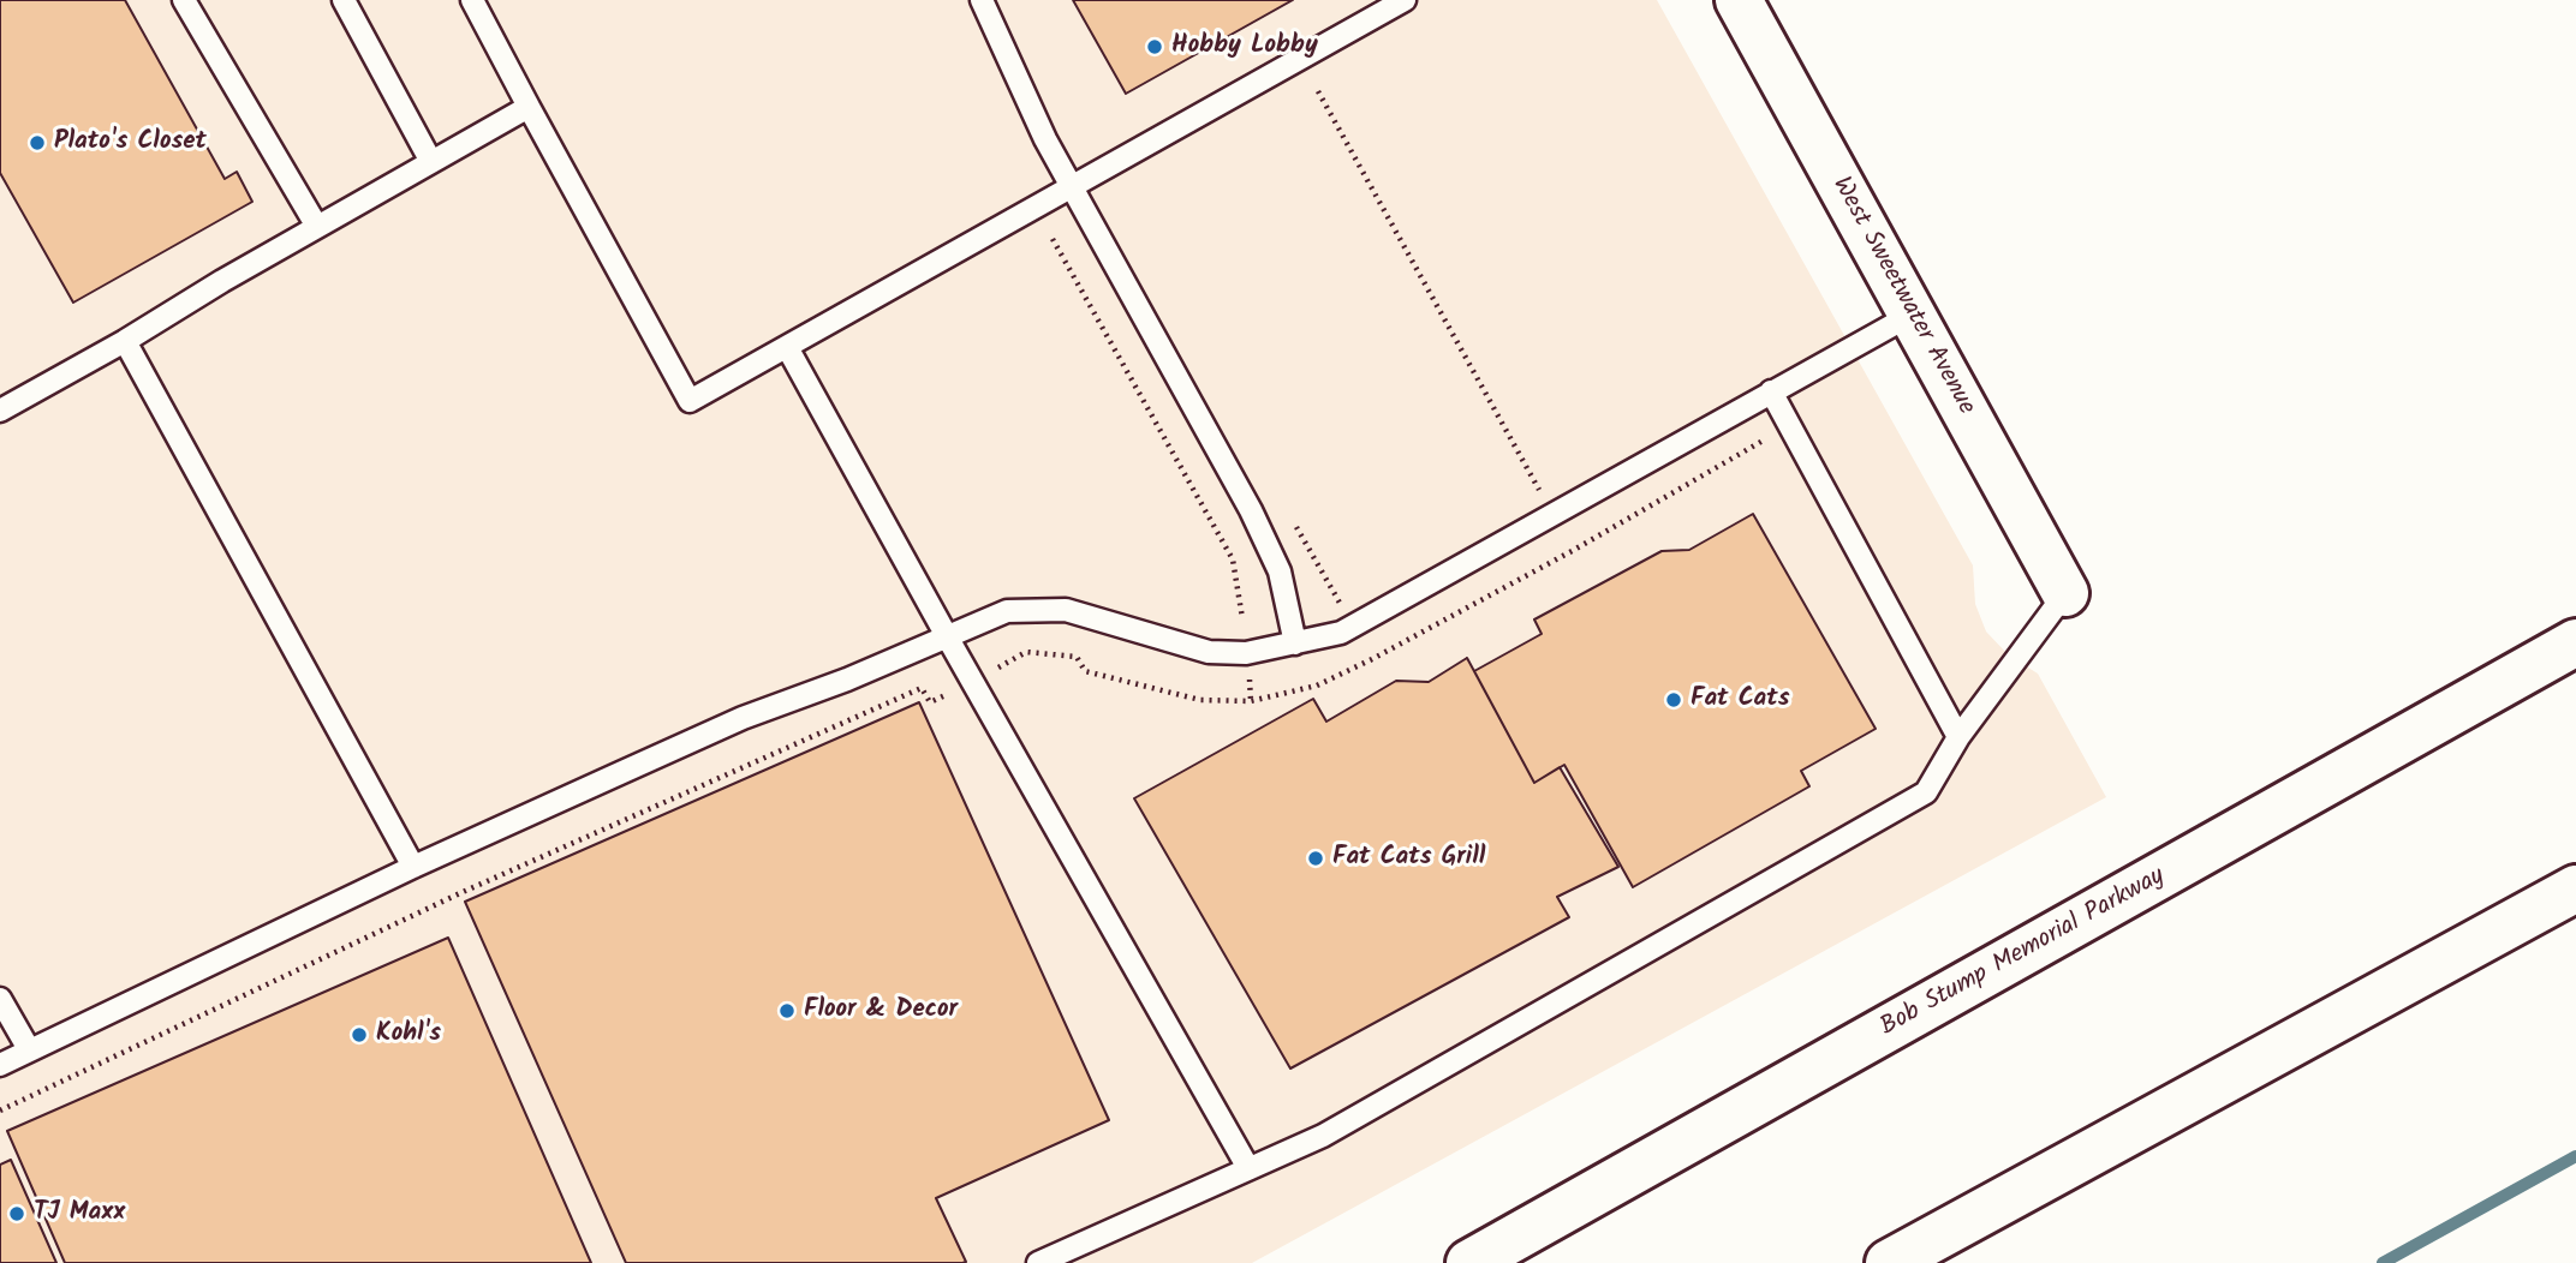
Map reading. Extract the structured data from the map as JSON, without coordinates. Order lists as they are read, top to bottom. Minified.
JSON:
{"streets":{"main road":["West Sweetwater Avenue","Bob Stump Memorial Parkway"]},"places":["Hobby Lobby","Plato's Closet","Fat Cats","Fat Cats Grill","Floor & Decor","Kohl's","TJ Maxx"]}
